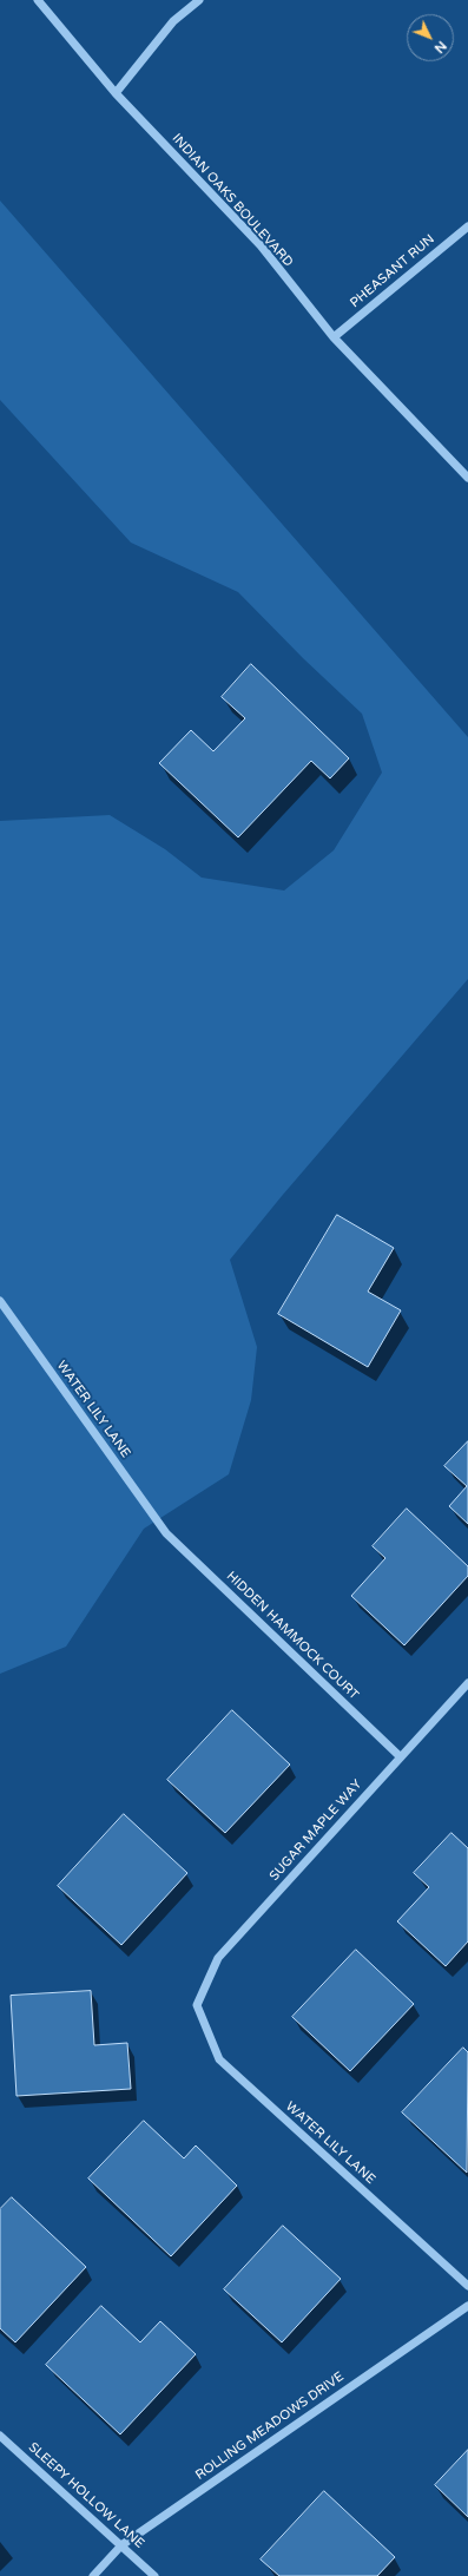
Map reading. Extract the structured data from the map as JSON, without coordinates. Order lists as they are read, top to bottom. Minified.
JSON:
{"streets":{"street":["INDIAN OAKS BOULEVARD","PHEASANT RUN","WATER LILY LANE","HIDDEN HAMMOCK COURT","SUGAR MAPLE WAY","ROLLING MEADOWS DRIVE","SLEEPY HOLLOW LANE"]},"crossings":[["INDIAN OAKS BOULEVARD","PHEASANT RUN"],["WATER LILY LANE","HIDDEN HAMMOCK COURT"],["WATER LILY LANE","SUGAR MAPLE WAY"],["HIDDEN HAMMOCK COURT","SUGAR MAPLE WAY"],["ROLLING MEADOWS DRIVE","SLEEPY HOLLOW LANE"]],"north":"bottom right"}
